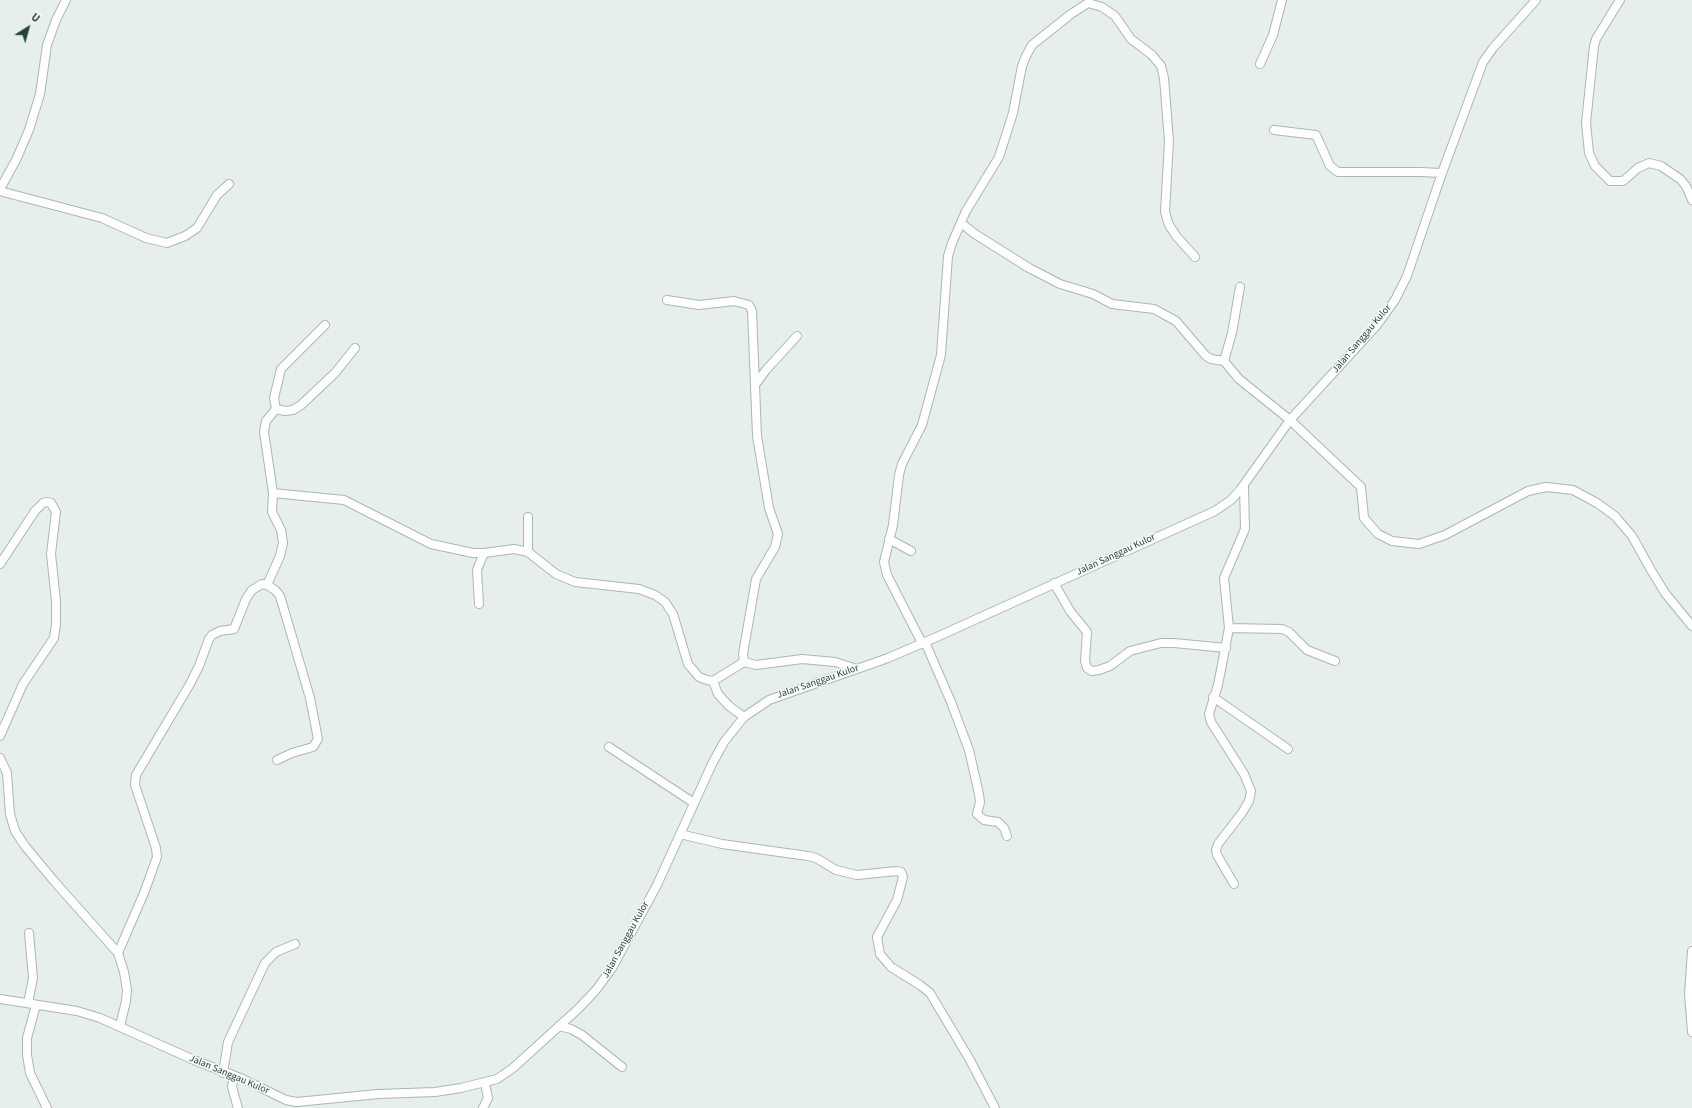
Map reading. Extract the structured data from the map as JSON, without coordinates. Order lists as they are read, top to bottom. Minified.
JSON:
{"streets":{"street":["Jalan Sanggau Kulor"]},"north":"top right"}
